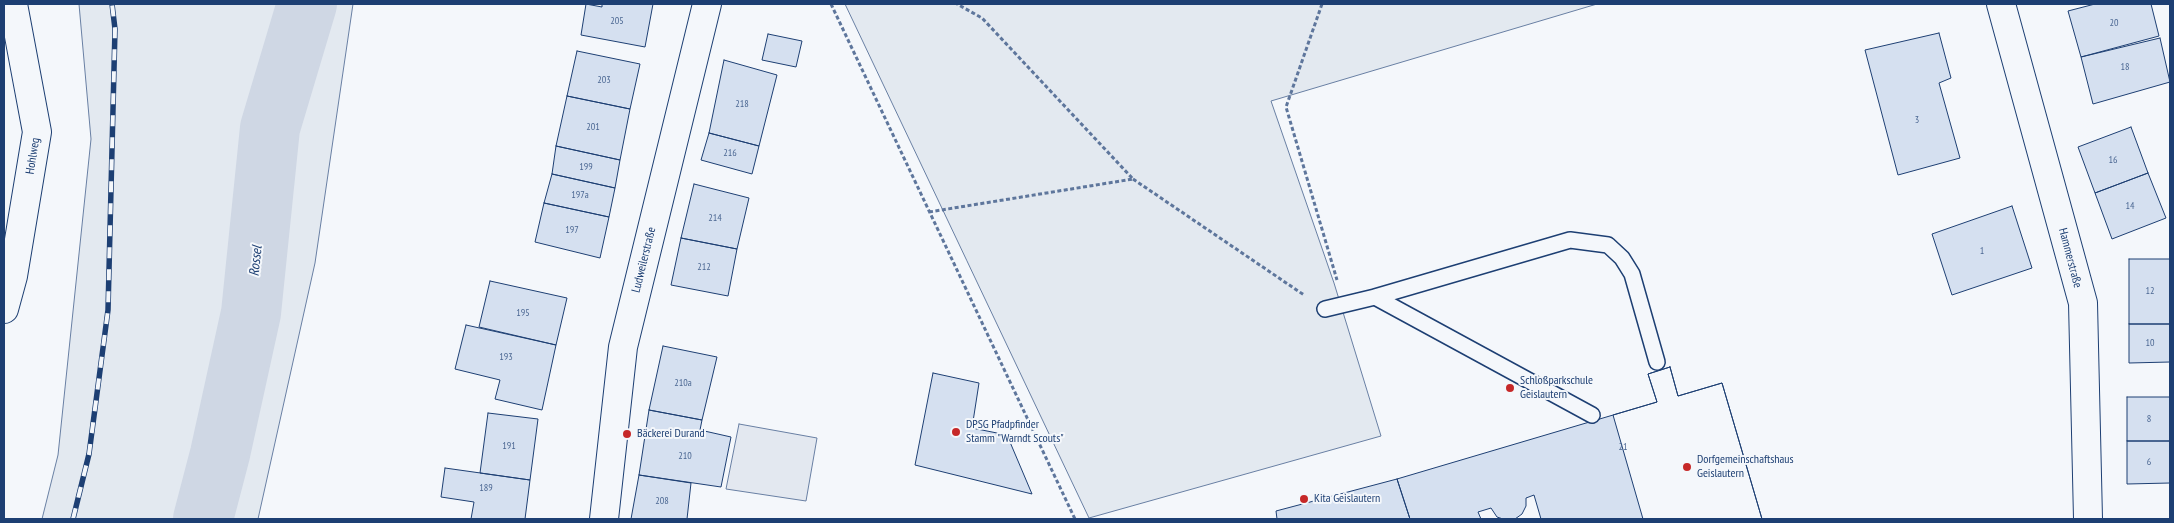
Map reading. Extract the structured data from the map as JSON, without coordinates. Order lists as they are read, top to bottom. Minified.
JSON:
{"streets":{"street":["Hohlweg","Hammerstraße","Ludweilerstraße"]},"water":["Rossel"],"places":["Schloßparkschule Geislautern","DPSG Pfadpfinder Stamm \"Warndt Scouts\"","Bäckerei Durand","Dorfgemeinschaftshaus Geislautern","Kita Geislautern"],"house_numbers":["205","20","18","203","218","3","201","216","16","199","197a","14","214","197","1","212","12","195","10","193","210a","8","191","21","210","6","189","208"]}
